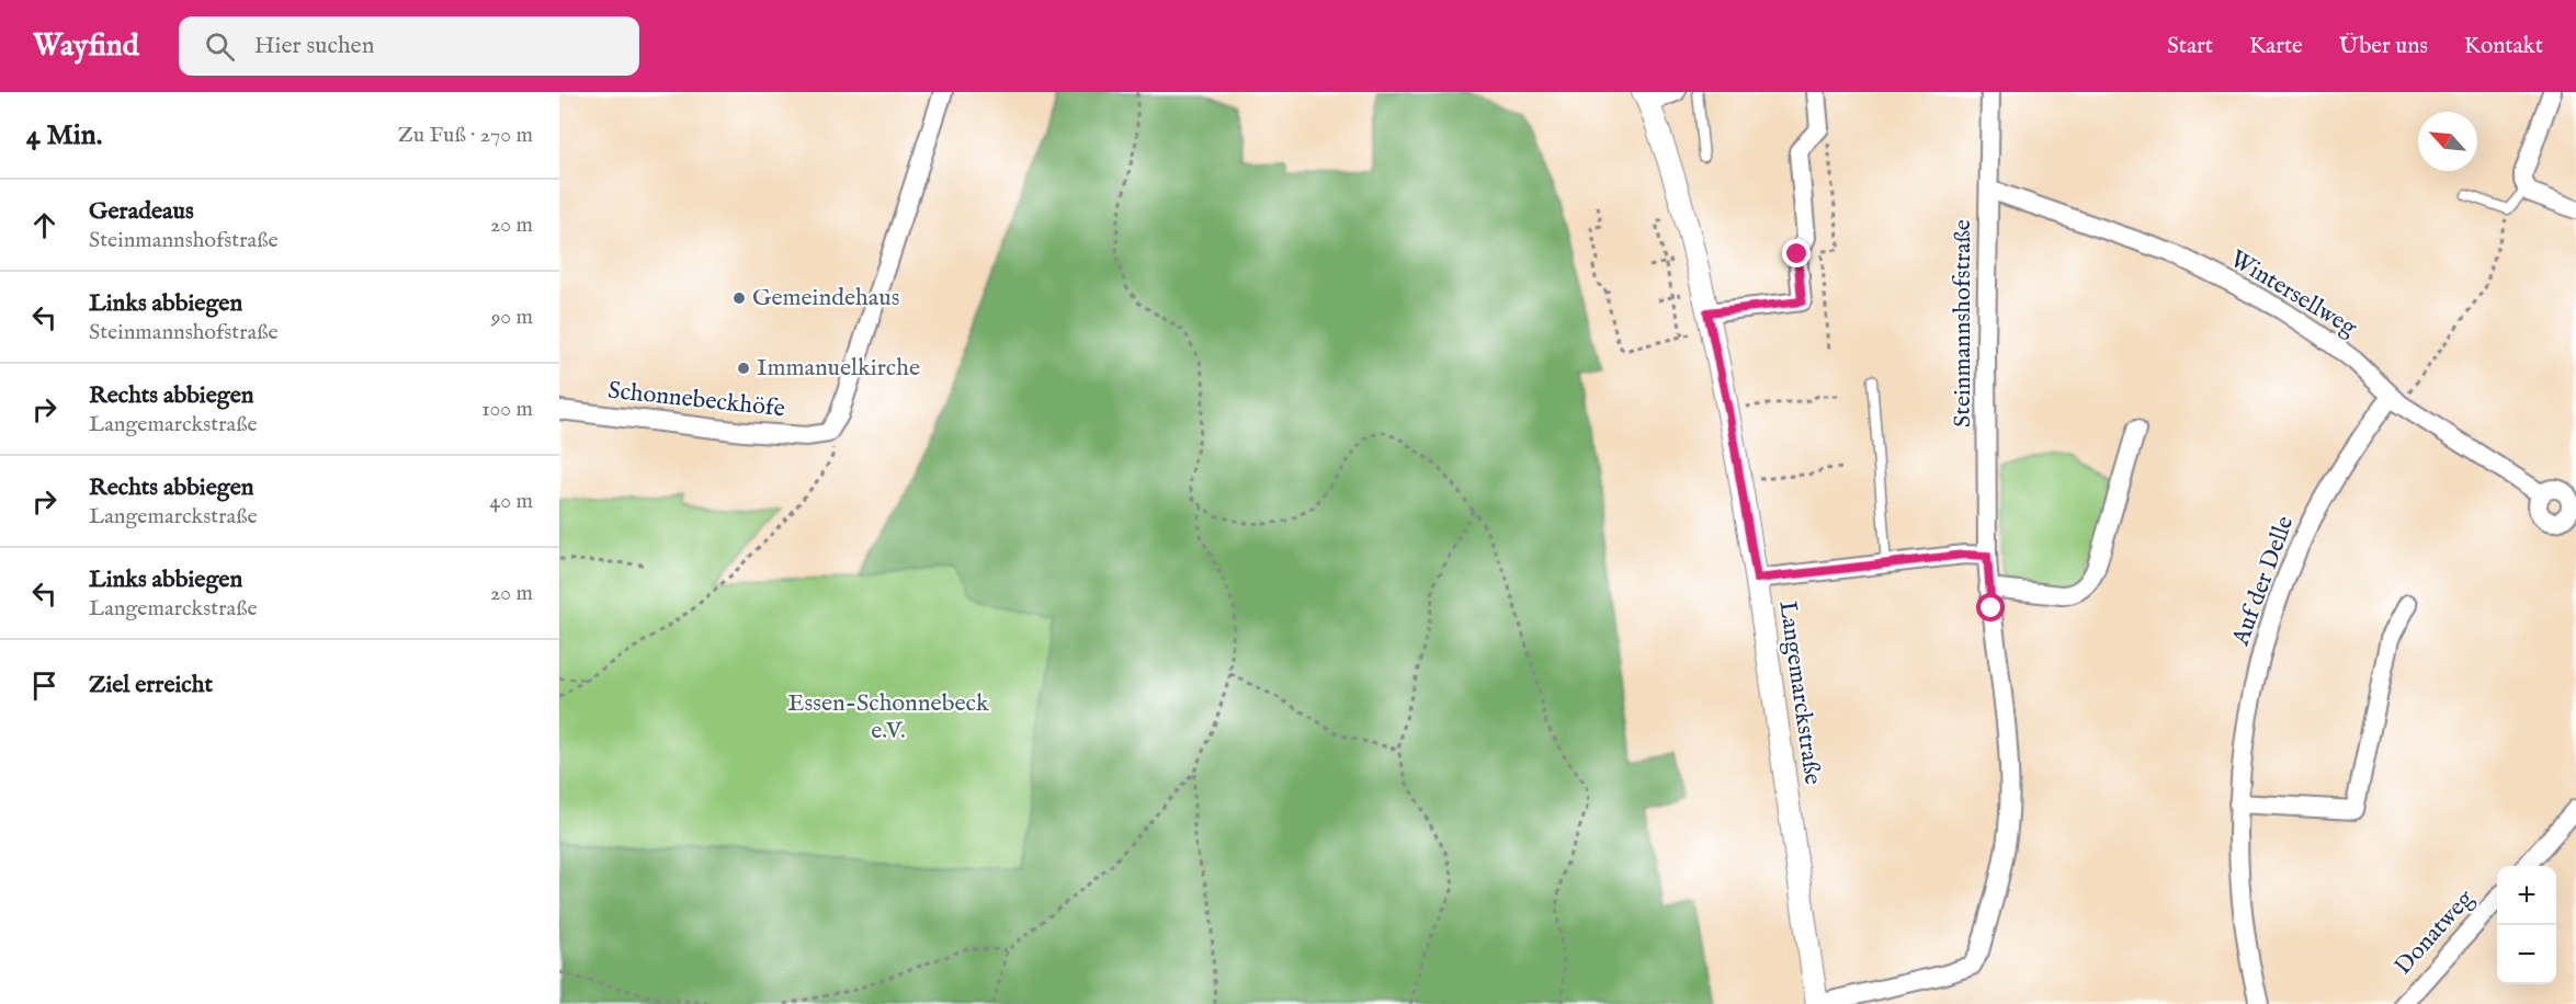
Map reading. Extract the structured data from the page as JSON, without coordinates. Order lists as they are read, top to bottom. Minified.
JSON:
{"streets":{"street":["Wintersellweg","Steinmannshofstraße","Schonnebeckhöfe","Auf der Delle","Langemarckstraße","Donatweg"]},"crossings":[["Wintersellweg","Steinmannshofstraße"],["Wintersellweg","Auf der Delle"],["Steinmannshofstraße","Langemarckstraße"]],"parks":["Essen-Schonnebeck e.V."],"places":["Gemeindehaus","Immanuelkirche"],"north":"top left","page":{"header":"Wayfind","search":"Hier suchen","nav":["Start","Karte","Über uns","Kontakt"],"heading":["4 Min.","Zu Fuß · 270 m"],"list":[["Geradeaus","Steinmannshofstraße","20 m"],["Links abbiegen","Steinmannshofstraße","90 m"],["Rechts abbiegen","Langemarckstraße","100 m"],["Rechts abbiegen","Langemarckstraße","40 m"],["Links abbiegen","Langemarckstraße","20 m"],"Ziel erreicht"],"map_buttons":["+","−"]}}
